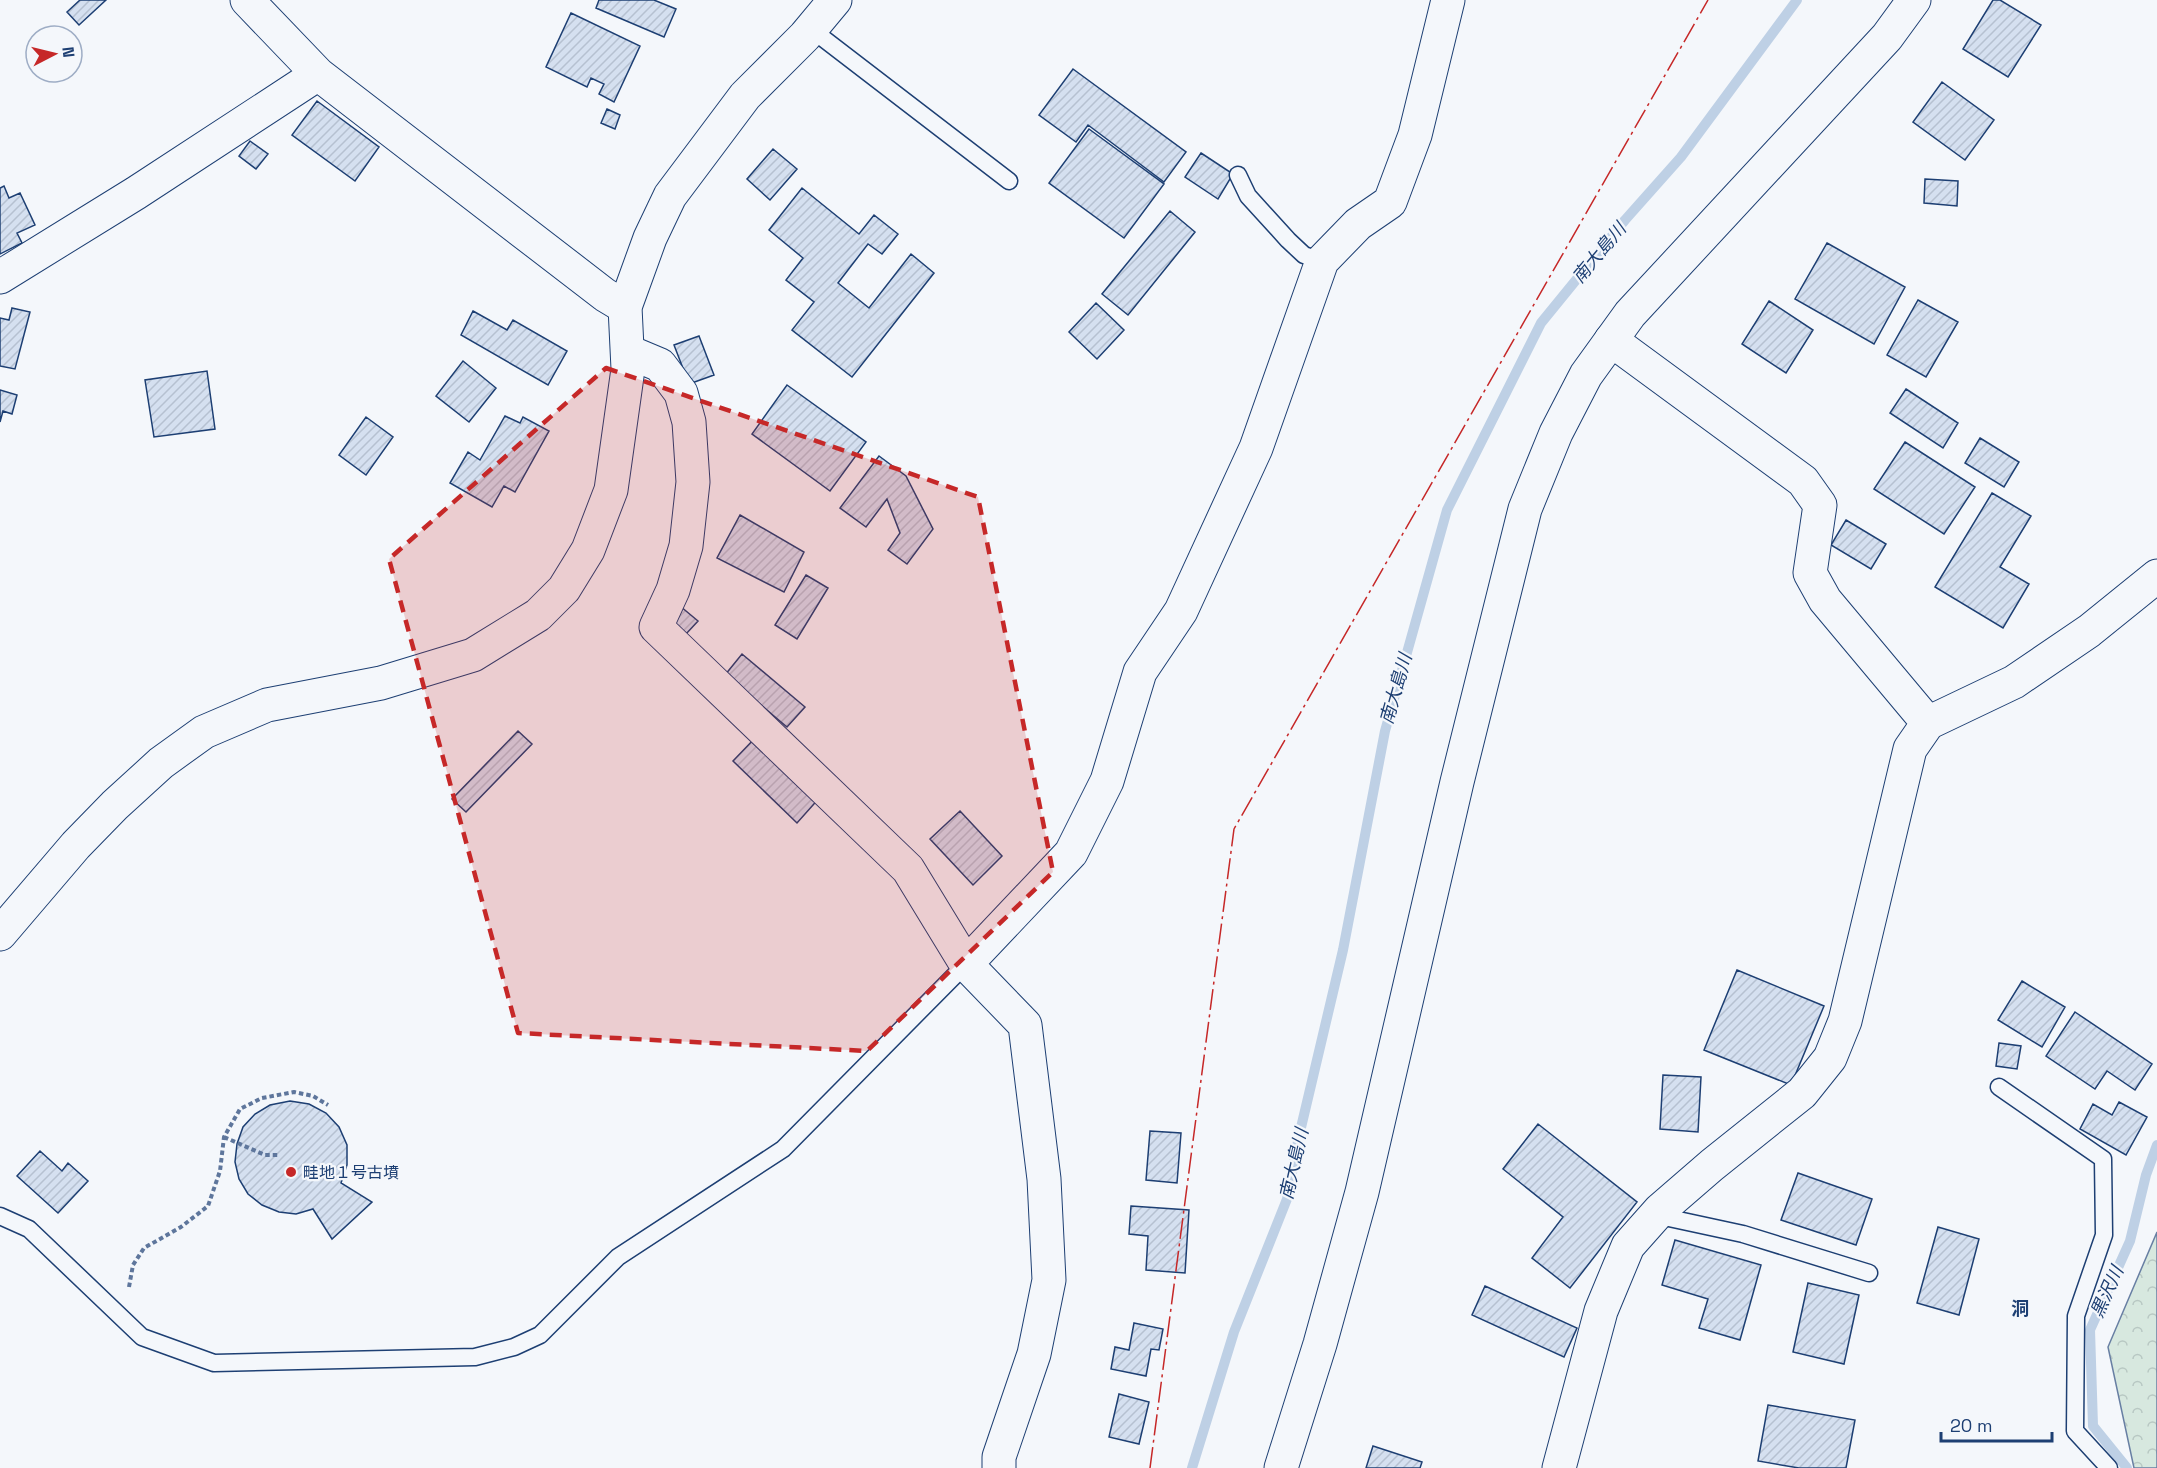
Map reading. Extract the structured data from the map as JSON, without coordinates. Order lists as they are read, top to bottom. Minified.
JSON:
{"districts":["洞"],"water":["南大島川","黒沢川"],"places":["畦地１号古墳"],"scale_bar":"20 m","north":"right"}
